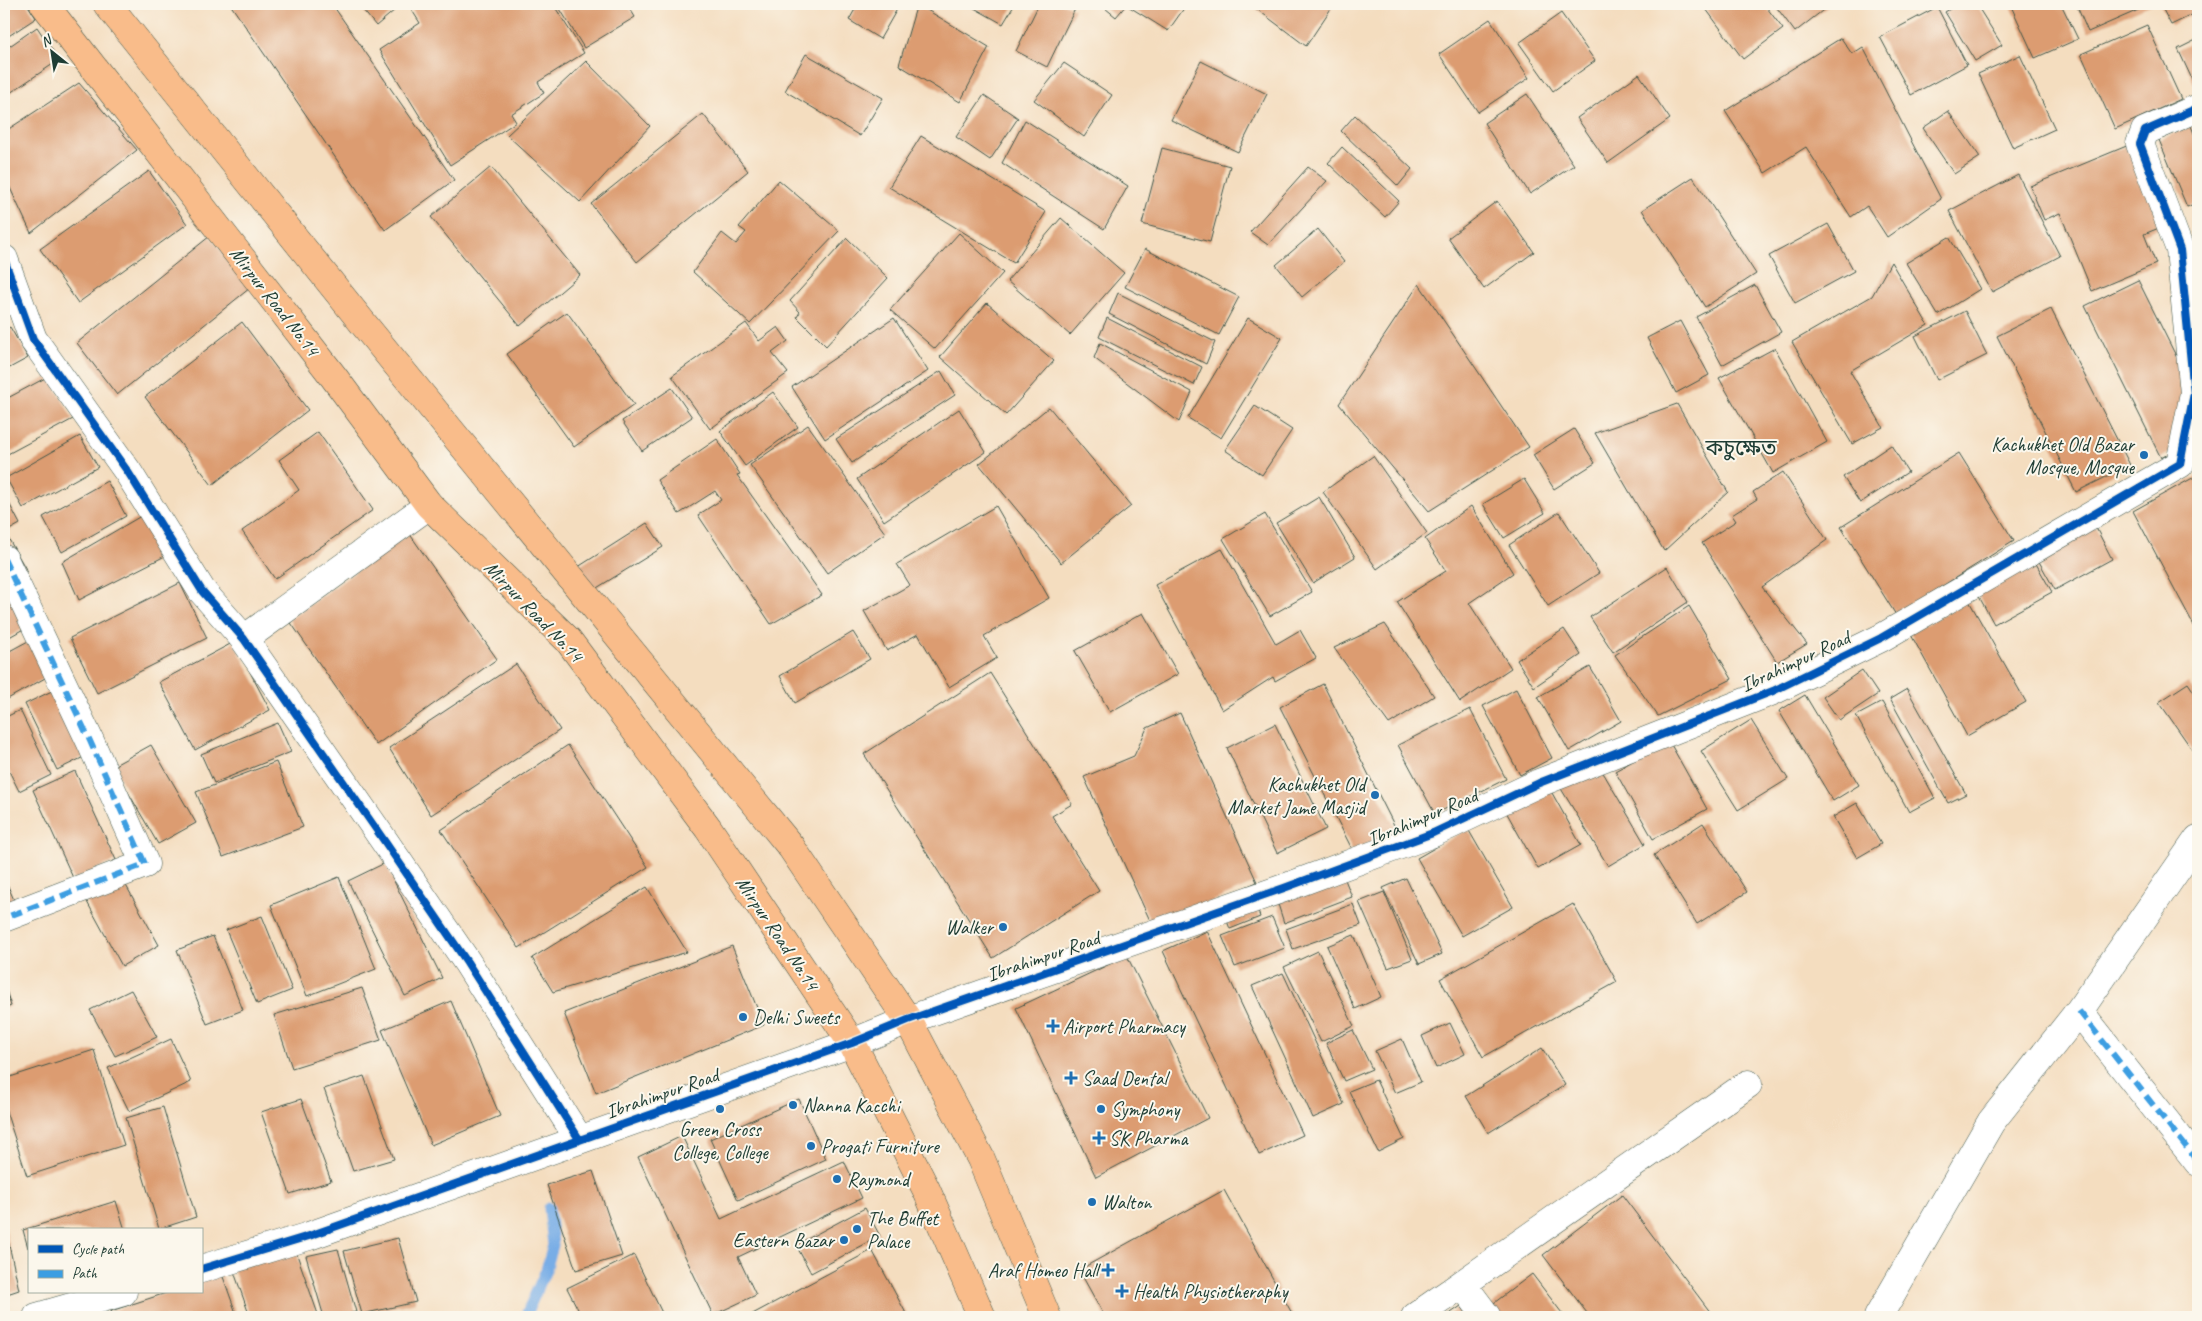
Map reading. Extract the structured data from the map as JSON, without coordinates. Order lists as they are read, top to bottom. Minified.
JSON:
{"streets":{"main road":["Mirpur Road No.14"],"street":["Ibrahimpur Road"]},"crossings":[["Mirpur Road No.14","Ibrahimpur Road"]],"districts":["কচুক্ষেত"],"places":{"other":["Kachukhet Old Bazar Mosque, Mosque","Kachukhet Old Market Jame Masjid","Walker","Delhi Sweets","Nanna Kacchi","Green Cross College, College","Symphony","Progati Furniture","Raymond","Walton","The Buffet Palace","Eastern Bazar"],"health":["Airport Pharmacy","Saad Dental","SK Pharma","Araf Homeo Hall","Health Physiotheraphy"]},"legend":["Cycle path","Path"],"north":"top left"}
